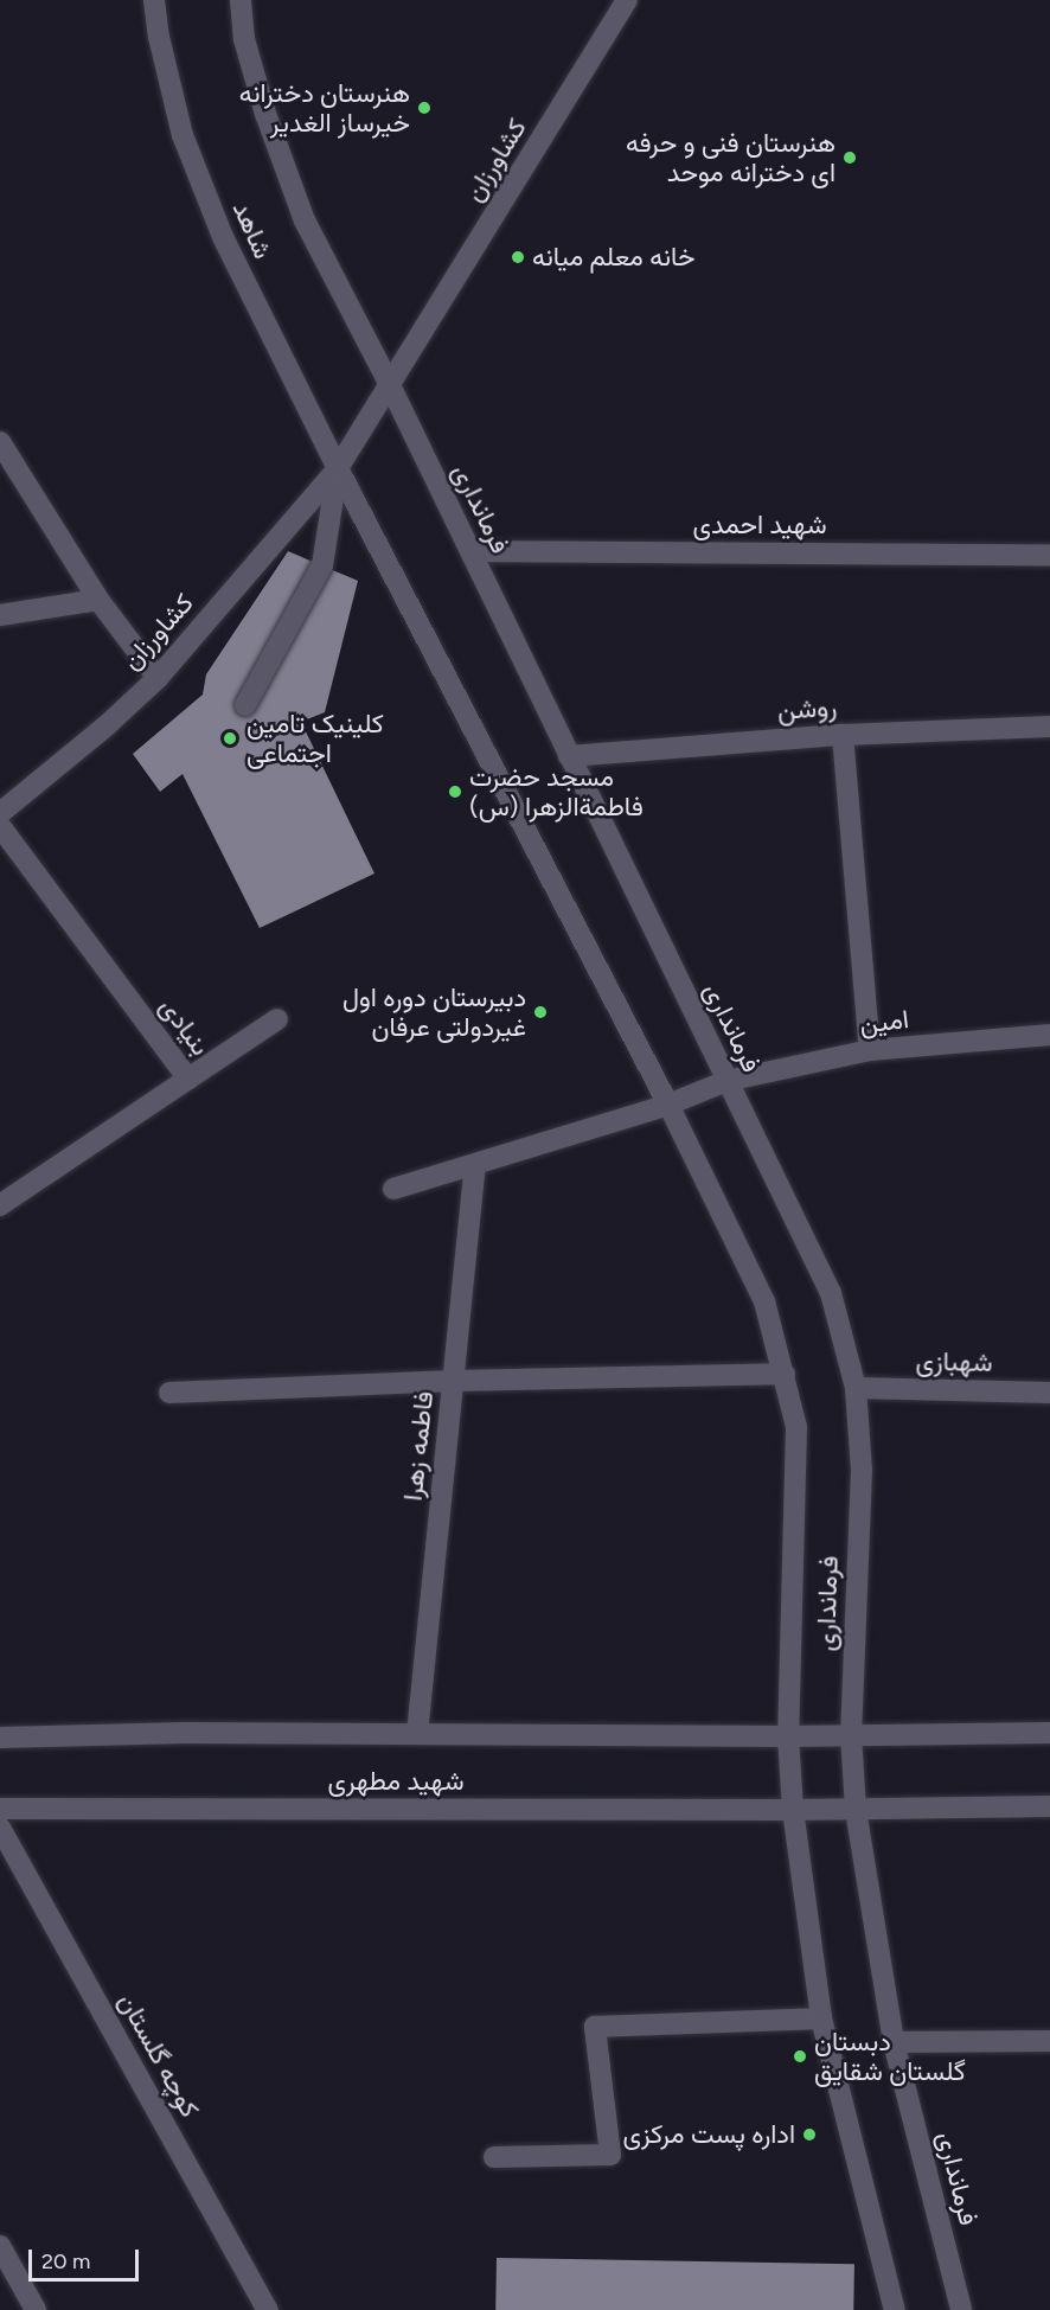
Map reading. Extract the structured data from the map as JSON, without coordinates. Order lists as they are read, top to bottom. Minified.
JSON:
{"streets":{"main road":["کشاورزان","شاهد","فرمانداری","شهید احمدی","روشن","امین","بنیادی","شهبازی","فاطمه زهرا","شهید مطهری","کوچه گلستان"]},"crossings":[["کشاورزان","شاهد"],["کشاورزان","فرمانداری"],["شاهد","فرمانداری"],["فرمانداری","شهید احمدی"],["فرمانداری","روشن"],["فرمانداری","امین"],["فرمانداری","شهبازی"],["فرمانداری","شهید مطهری"],["فاطمه زهرا","شهید مطهری"]],"places":["هنرستان دخترانه خیرساز الغدیر","هنرستان فنی و حرفه ای دخترانه موحد","خانه معلم میانه","کلینیک تامین اجتماعی","مسجد حضرت فاطمةالزهرا (س)","دبیرستان دوره اول غیردولتی عرفان","دبستان گلستان شقایق","اداره پست مرکزی"],"scale_bar":"20 m"}
